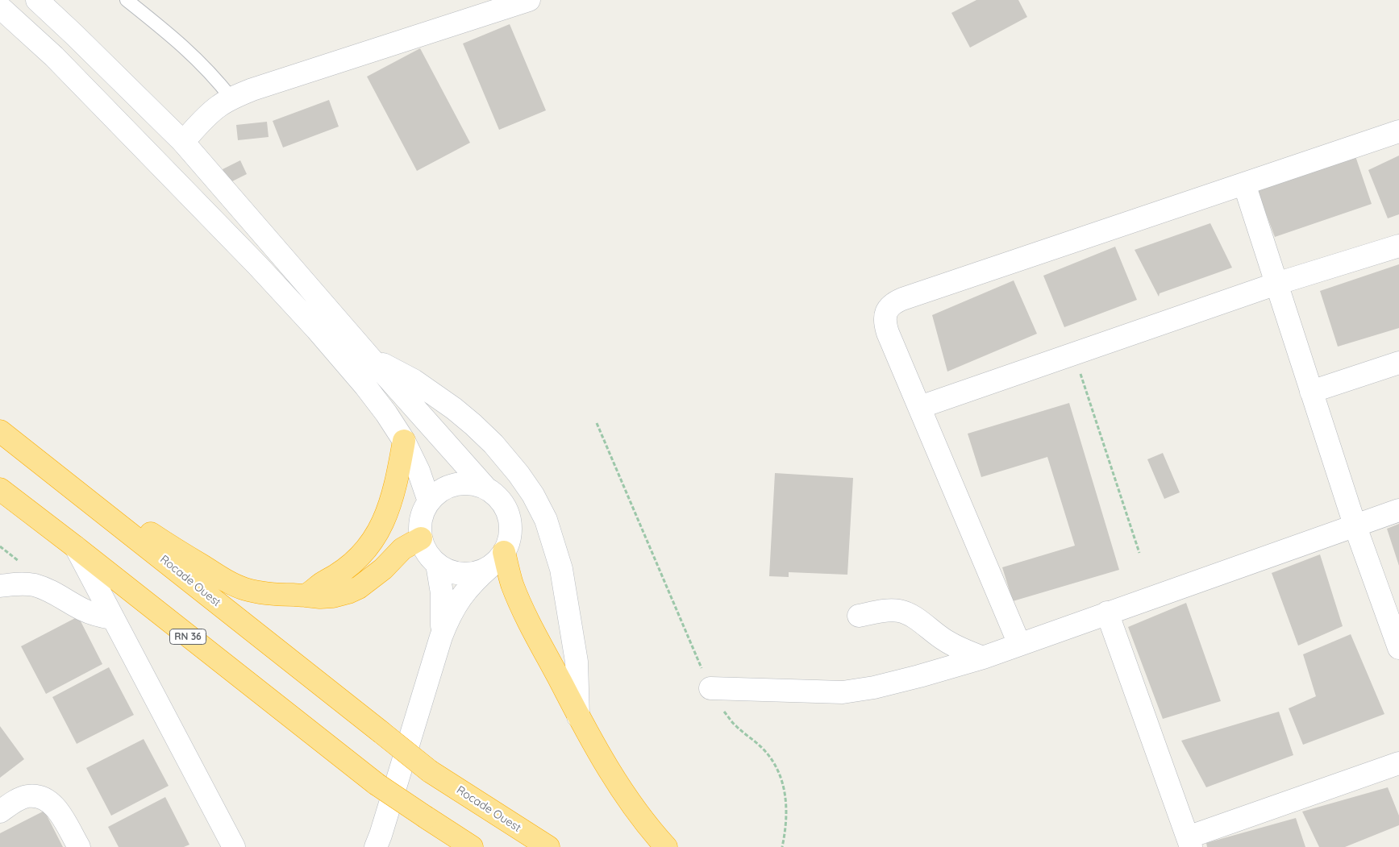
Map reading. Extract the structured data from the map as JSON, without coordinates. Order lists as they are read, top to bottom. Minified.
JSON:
{"streets":{"highway":["Rocade Ouest","RN 36"]}}
